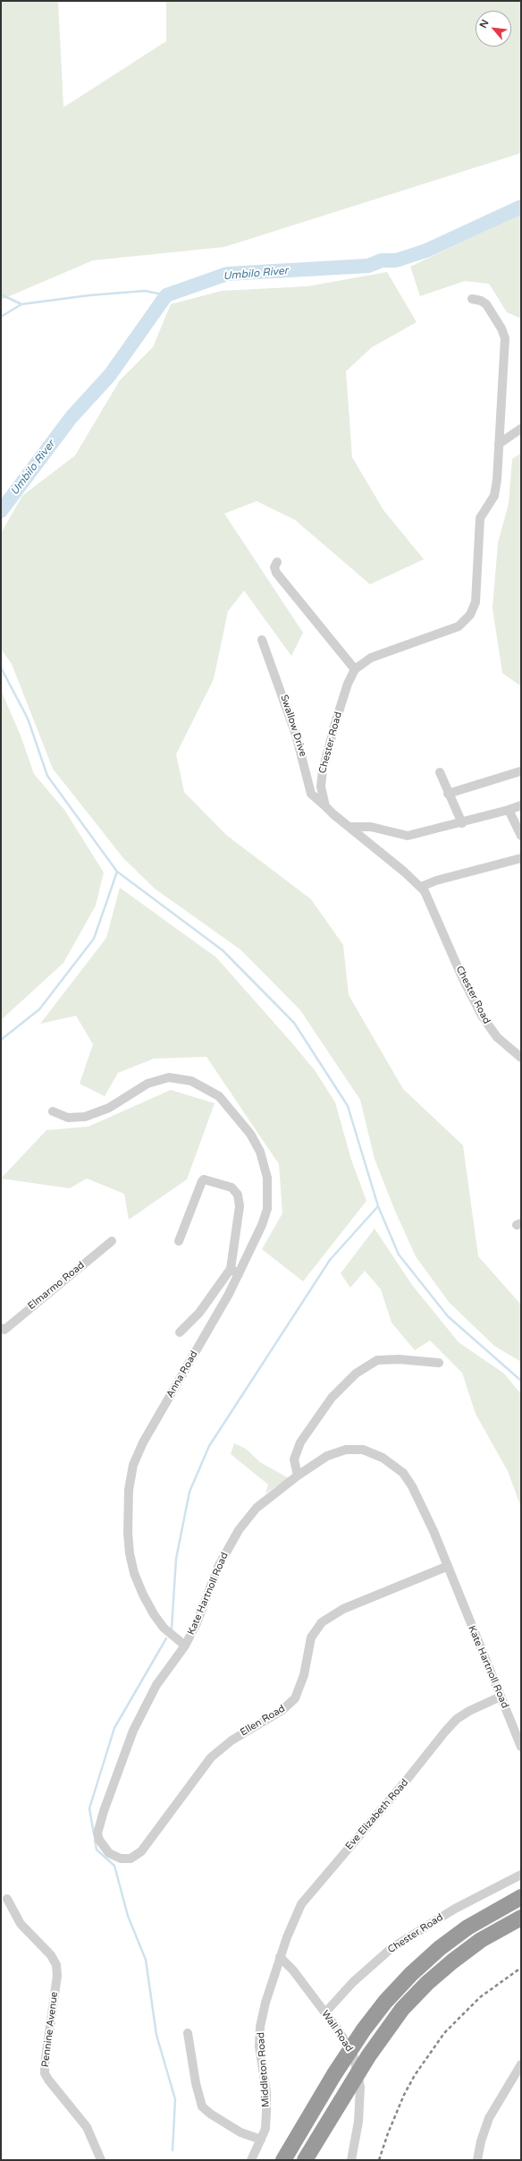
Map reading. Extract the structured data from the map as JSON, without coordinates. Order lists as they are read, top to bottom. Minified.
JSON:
{"streets":{"street":["Swallow Drive","Chester Road","Elmarmo Road","Anna Road","Kate Hartnoll Road","Ellen Road","Eve Elizabeth Road","Pennine Avenue","Wall Road","Middleton Road"]},"crossings":[["Swallow Drive","Chester Road"],["Chester Road","Wall Road"],["Anna Road","Kate Hartnoll Road"],["Kate Hartnoll Road","Ellen Road"],["Kate Hartnoll Road","Eve Elizabeth Road"],["Eve Elizabeth Road","Wall Road"],["Eve Elizabeth Road","Middleton Road"],["Wall Road","Middleton Road"]],"water":["Umbilo River"],"north":"top left"}
